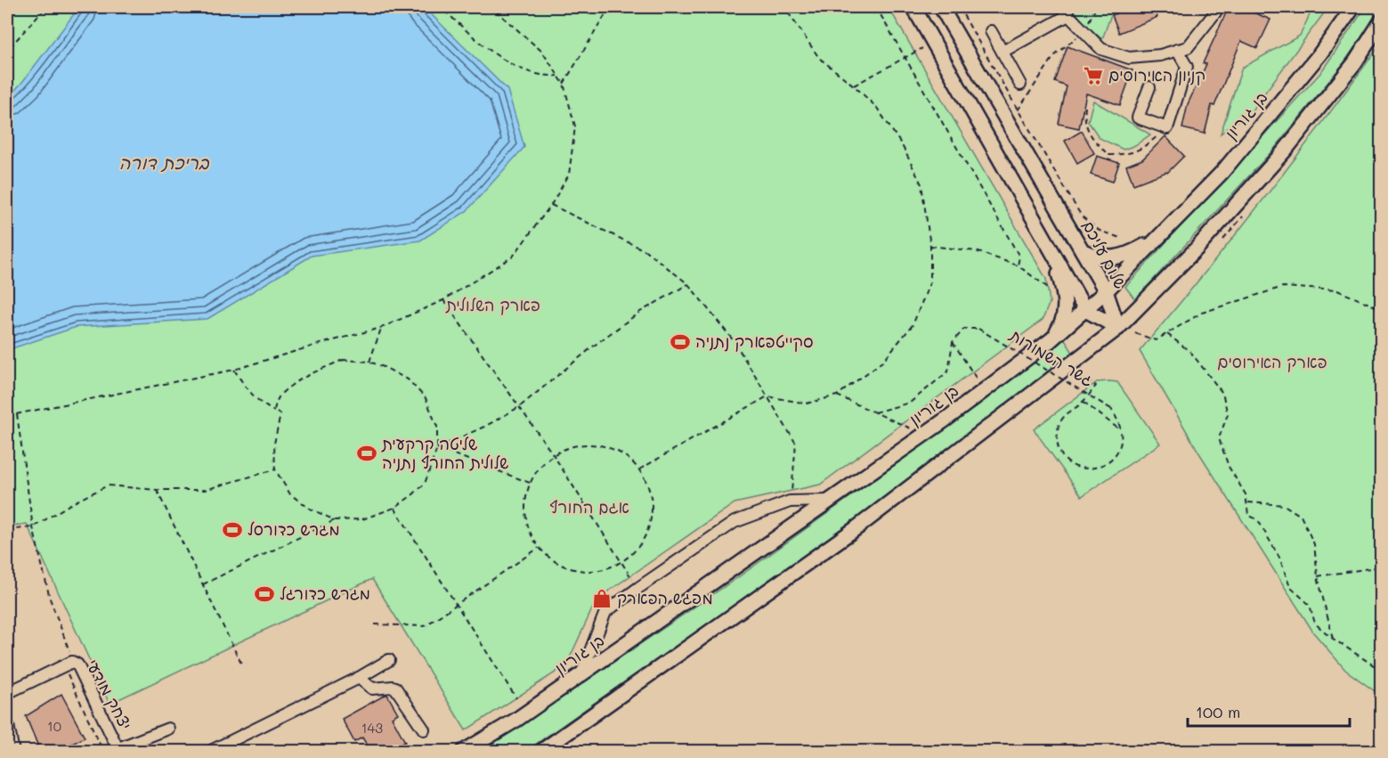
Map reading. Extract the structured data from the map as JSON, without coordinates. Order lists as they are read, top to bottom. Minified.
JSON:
{"streets":{"main road":["בן גוריון","שלום עליכם"],"street":["יצחק מודעי"],"path":["גשר השמורות"]},"crossings":[["בן גוריון","שלום עליכם"]],"water":["בריכת דורה"],"parks":["פארק השלולית","פארק האירוסים","אגם החורף"],"places":{"supermarket":["קניון האירוסים"],"sports":["סקייטפארק נתניה","שליטה קרקעית שלולית החורף נתניה","מגרש כדורסל","מגרש כדורגל"],"shop":["מפגש הפארק"]},"house_numbers":["10","143"],"scale_bar":"100 m"}
